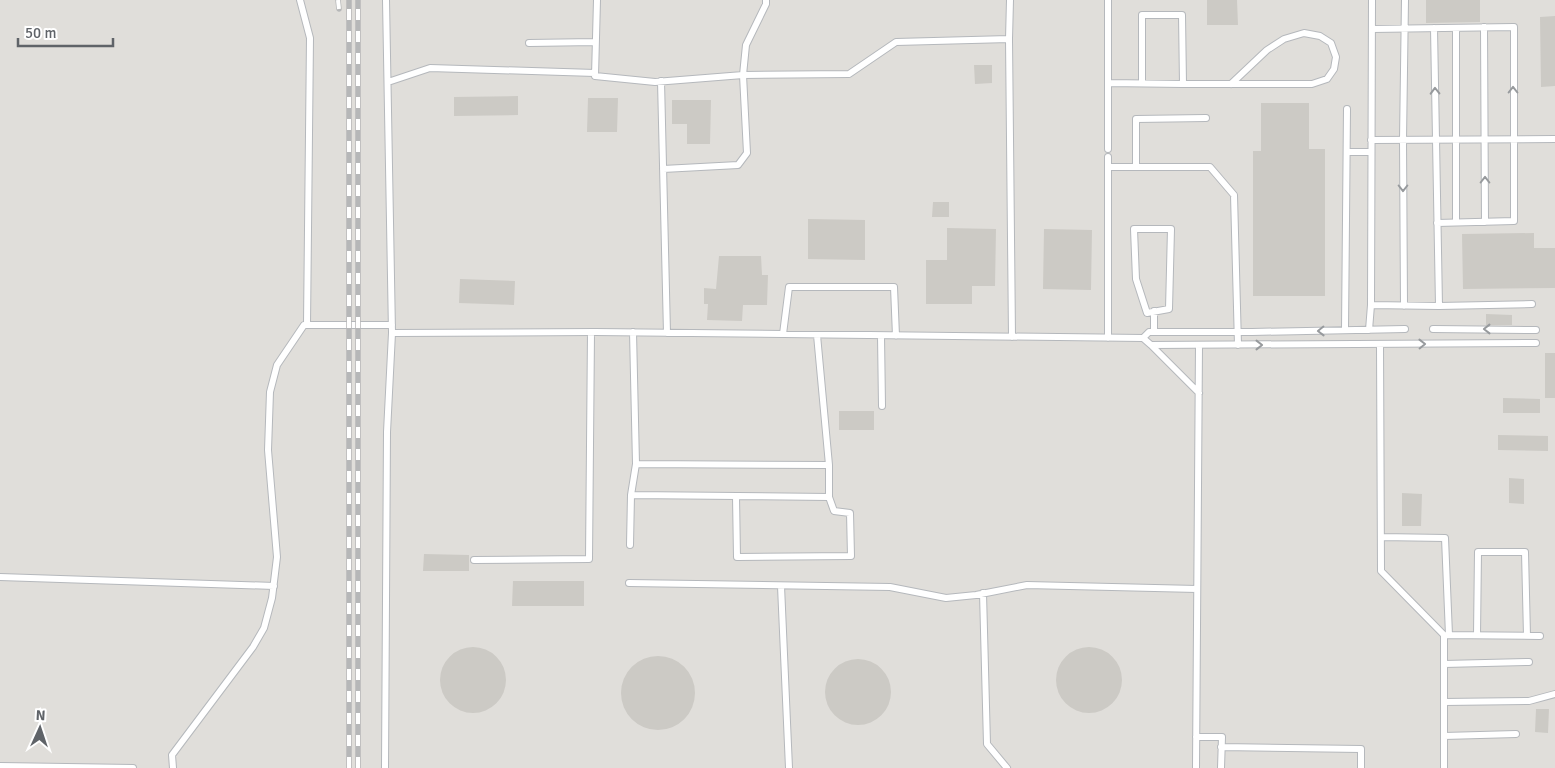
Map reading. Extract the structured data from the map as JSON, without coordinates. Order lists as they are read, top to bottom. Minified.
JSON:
{"scale_bar":"50 m","north":"top"}
